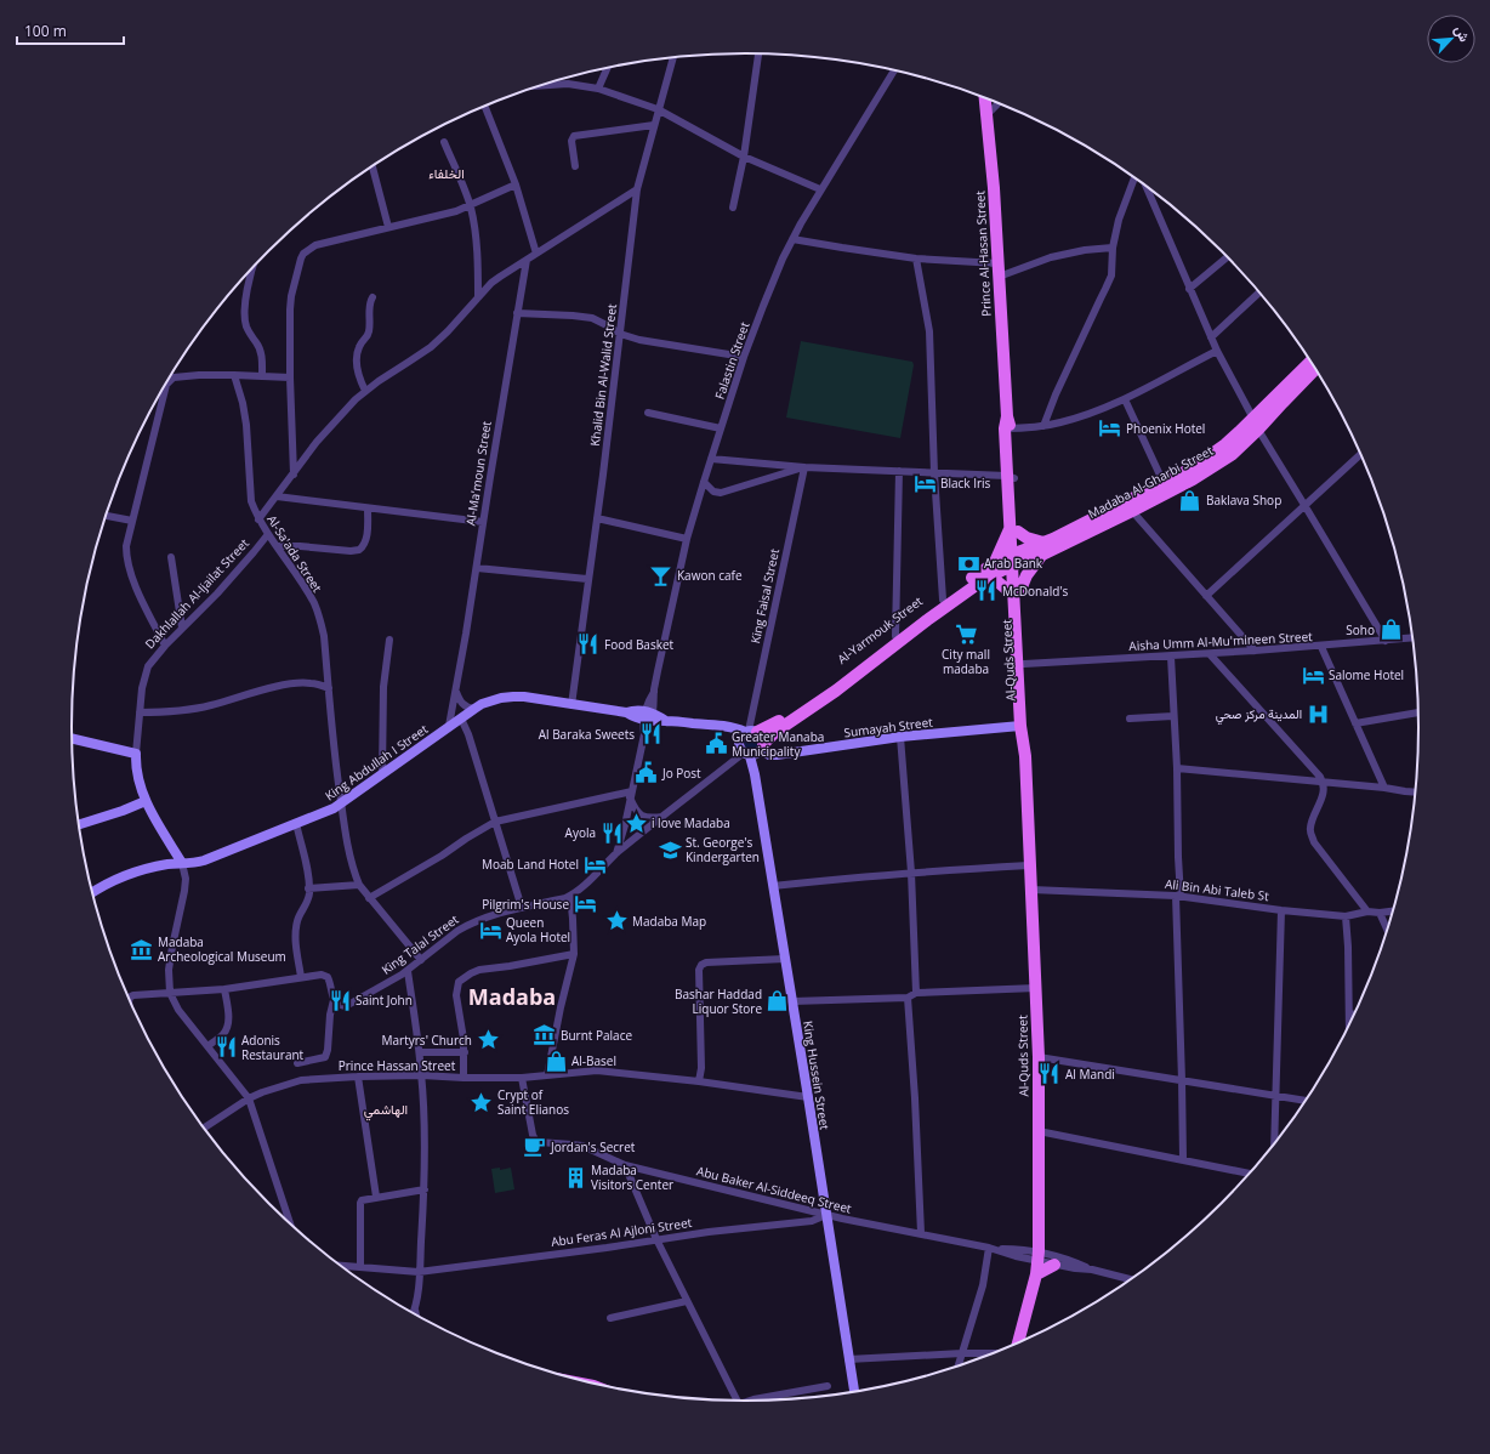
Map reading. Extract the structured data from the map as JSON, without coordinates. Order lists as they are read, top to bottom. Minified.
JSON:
{"streets":{"main road":["Prince Al-Hasan Street","Madaba Al-Gharbi Street","Dakhlallah Al-Ijailat Street","Al-Yarmouk Street","Al-Quds Street","Sumayah Street","King Abdullah I Street","King Hussein Street"],"street":["Falastin Street","Khalid Bin Al-Walid Street","Al-Ma'moun Street","Al-Sa'ada Street","King Faisal Street","Aisha Umm Al-Mu'mineen Street","Ali Bin Abi Taleb St","King Talal Street","Prince Hassan Street","Abu Baker Al-Siddeeq Street","Abu Feras Al Ajloni Street"]},"crossings":[["Prince Al-Hasan Street","Madaba Al-Gharbi Street"],["Prince Al-Hasan Street","Al-Yarmouk Street"],["Prince Al-Hasan Street","Al-Quds Street"],["Falastin Street","King Abdullah I Street"],["Falastin Street","King Talal Street"],["Khalid Bin Al-Walid Street","King Abdullah I Street"],["Al-Ma'moun Street","King Abdullah I Street"],["Madaba Al-Gharbi Street","Al-Yarmouk Street"],["Madaba Al-Gharbi Street","Al-Quds Street"],["Al-Sa'ada Street","Dakhlallah Al-Ijailat Street"],["Al-Sa'ada Street","King Abdullah I Street"],["Al-Sa'ada Street","King Talal Street"],["Dakhlallah Al-Ijailat Street","King Abdullah I Street"],["King Faisal Street","Al-Yarmouk Street"],["King Faisal Street","Sumayah Street"],["King Faisal Street","King Talal Street"],["King Faisal Street","King Hussein Street"],["Al-Yarmouk Street","Al-Quds Street"],["Al-Yarmouk Street","Sumayah Street"],["Al-Yarmouk Street","King Talal Street"],["Al-Yarmouk Street","King Hussein Street"],["Aisha Umm Al-Mu'mineen Street","Al-Quds Street"],["Al-Quds Street","Sumayah Street"],["Al-Quds Street","Ali Bin Abi Taleb St"],["Al-Quds Street","Abu Baker Al-Siddeeq Street"],["Sumayah Street","King Talal Street"],["Sumayah Street","King Hussein Street"],["King Talal Street","King Hussein Street"],["Prince Hassan Street","King Hussein Street"],["Prince Hassan Street","Abu Baker Al-Siddeeq Street"],["King Hussein Street","Abu Baker Al-Siddeeq Street"],["King Hussein Street","Abu Feras Al Ajloni Street"],["Abu Baker Al-Siddeeq Street","Abu Feras Al Ajloni Street"]],"districts":["الخلفاء","Madaba","الهاشمي"],"places":{"hotel":["Phoenix Hotel","Black Iris","Salome Hotel","Moab Land Hotel","Pilgrim's House","Queen Ayola Hotel"],"shop":["Baklava Shop","Soho","Bashar Haddad Liquor Store","Al-Basel"],"bank":["Arab Bank"],"bar":["Kawon cafe"],"restaurant":["McDonald's","Food Basket","Al Baraka Sweets","Ayola","Saint John","Adonis Restaurant","Al Mandi"],"supermarket":["City mall madaba"],"hospital":["المدينة مركز صحي"],"public building":["Greater Manaba Municipality","Jo Post"],"place":["i love Madaba","Madaba Map","Martyrs' Church","Crypt of Saint Elianos"],"school or university":["St. George's Kindergarten"],"museum":["Madaba Archeological Museum","Burnt Palace"],"cafe":["Jordan's Secret"],"building":["Madaba Visitors Center"]},"scale_bar":"100 m","north":"top right"}
